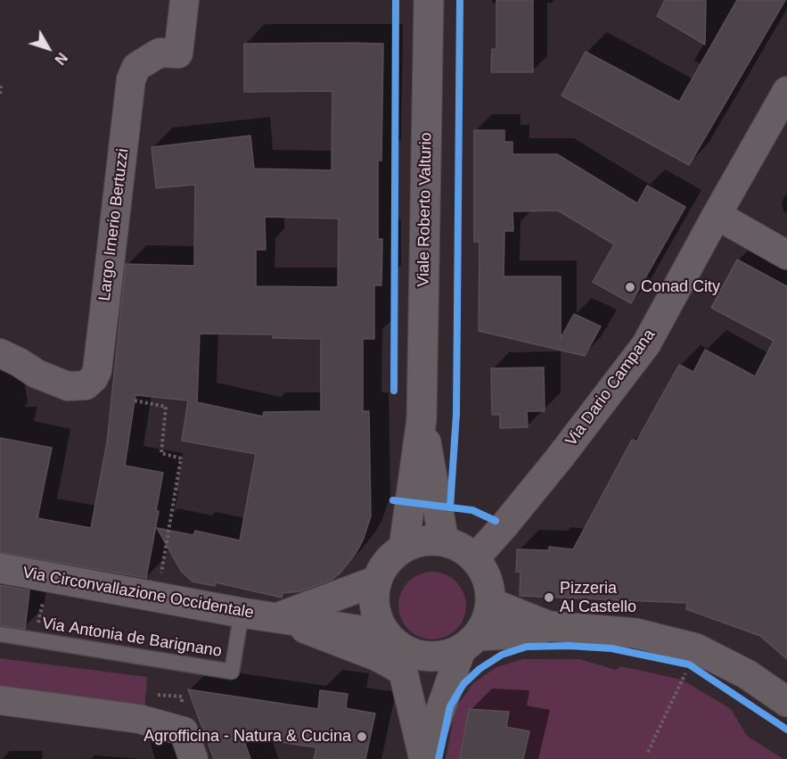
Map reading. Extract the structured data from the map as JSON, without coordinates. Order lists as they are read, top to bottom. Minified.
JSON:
{"streets":{"street":["Viale Roberto Valturio","Largo Irnerio Bertuzzi","Via Dario Campana","Via Circonvallazione Occidentale"],"lane":["Via Antonia de Barignano"]},"crossings":[["Viale Roberto Valturio","Via Dario Campana"],["Viale Roberto Valturio","Via Circonvallazione Occidentale"],["Via Dario Campana","Via Circonvallazione Occidentale"],["Via Circonvallazione Occidentale","Via Antonia de Barignano"]],"places":["Conad City","Pizzeria Al Castello","Agrofficina - Natura & Cucina"],"north":"bottom right"}
